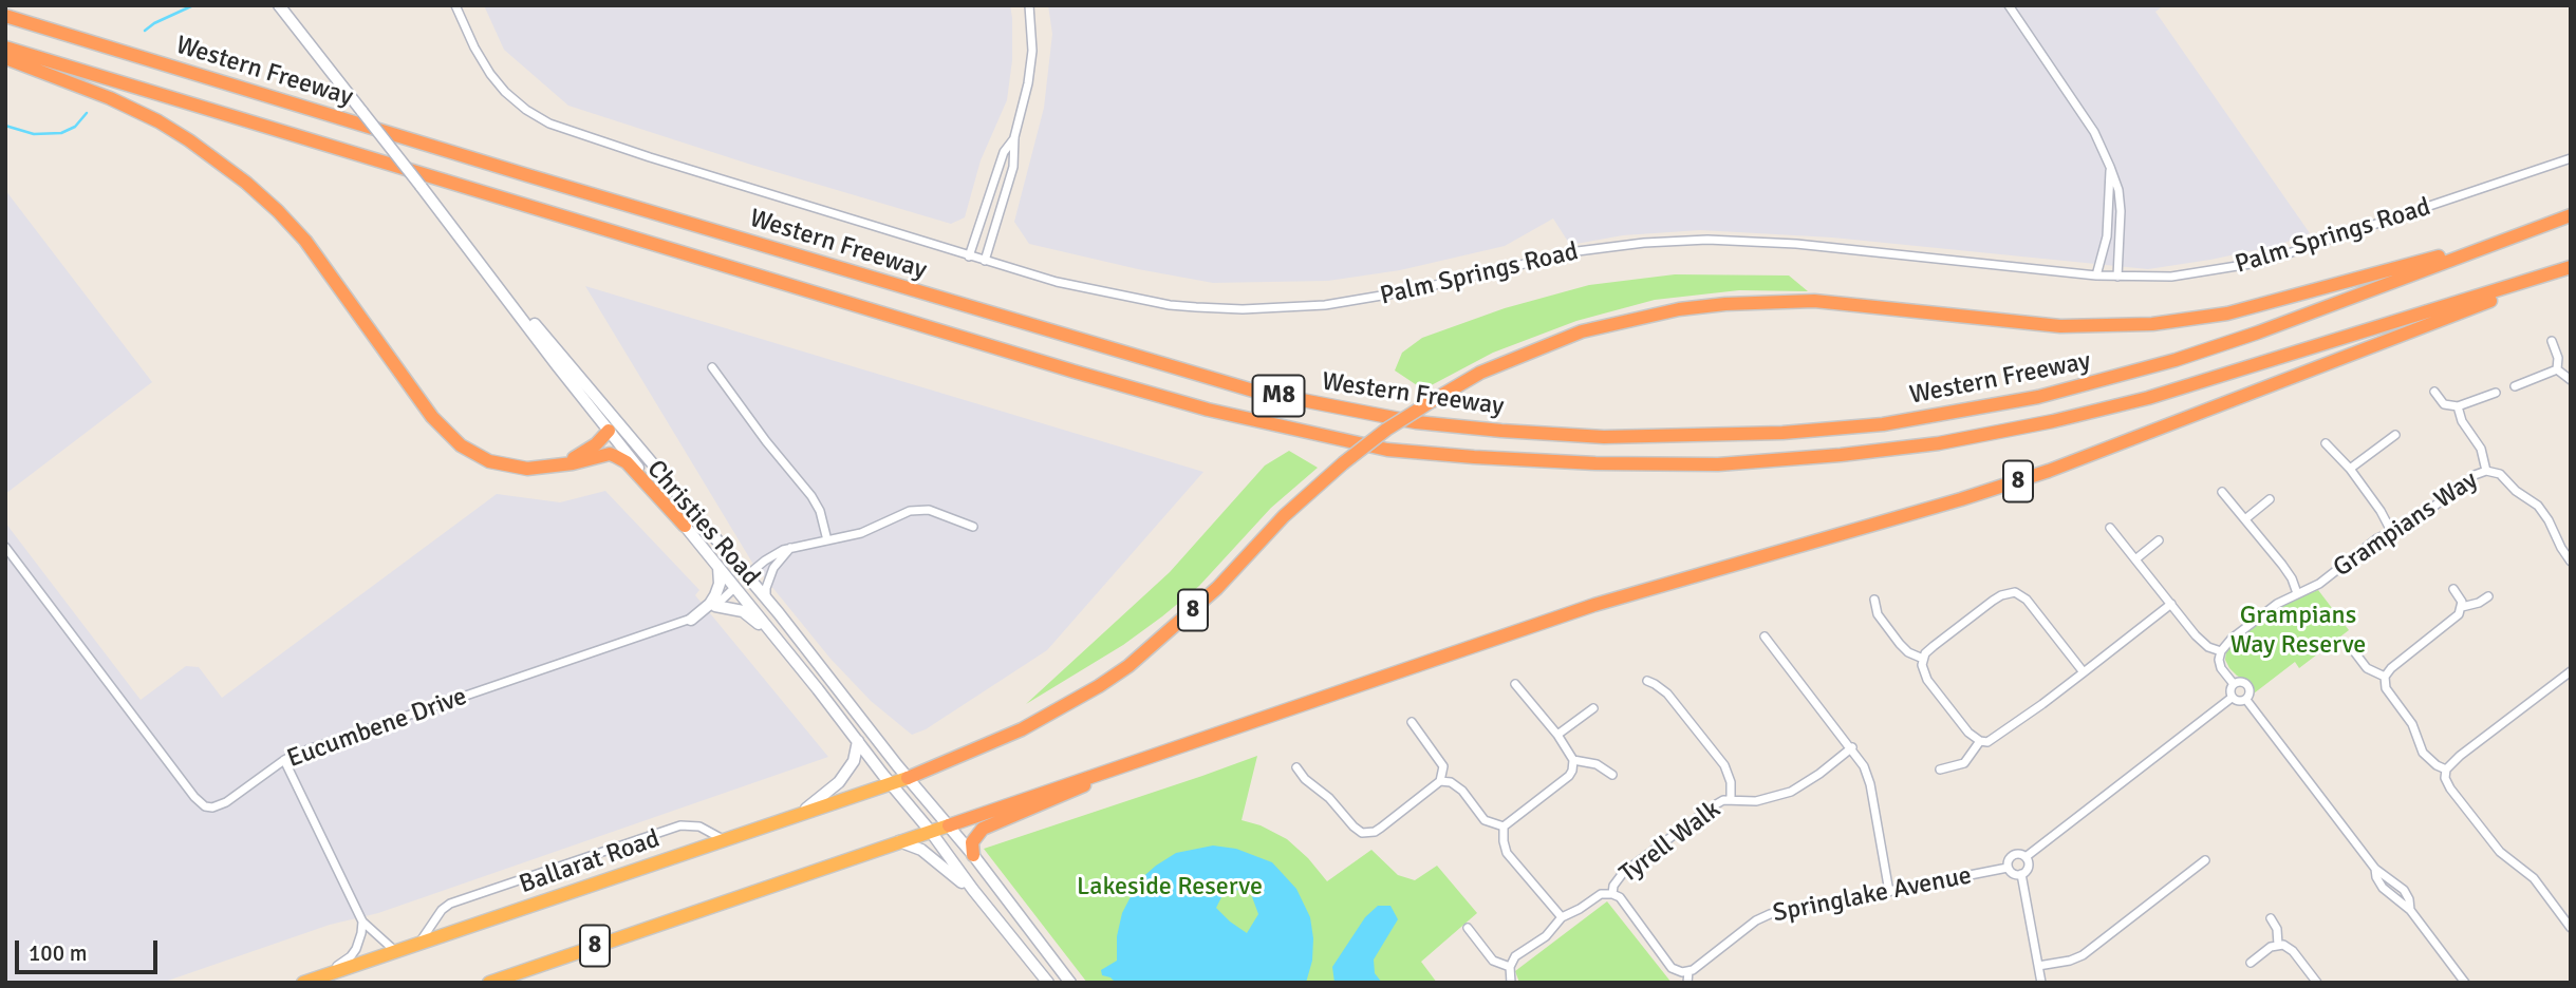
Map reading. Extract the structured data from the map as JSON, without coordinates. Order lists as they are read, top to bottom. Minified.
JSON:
{"streets":{"highway":["Western Freeway","M8","8","Ballarat Road"],"main road":["Christies Road"],"street":["Palm Springs Road","Grampians Way","Eucumbene Drive","Tyrell Walk","Springlake Avenue"]},"crossings":[["Western Freeway","8"],["8","Christies Road"],["8","Ballarat Road"],["Christies Road","Eucumbene Drive"],["Christies Road","Ballarat Road"]],"parks":["Grampians Way Reserve","Lakeside Reserve"],"scale_bar":"100 m"}
